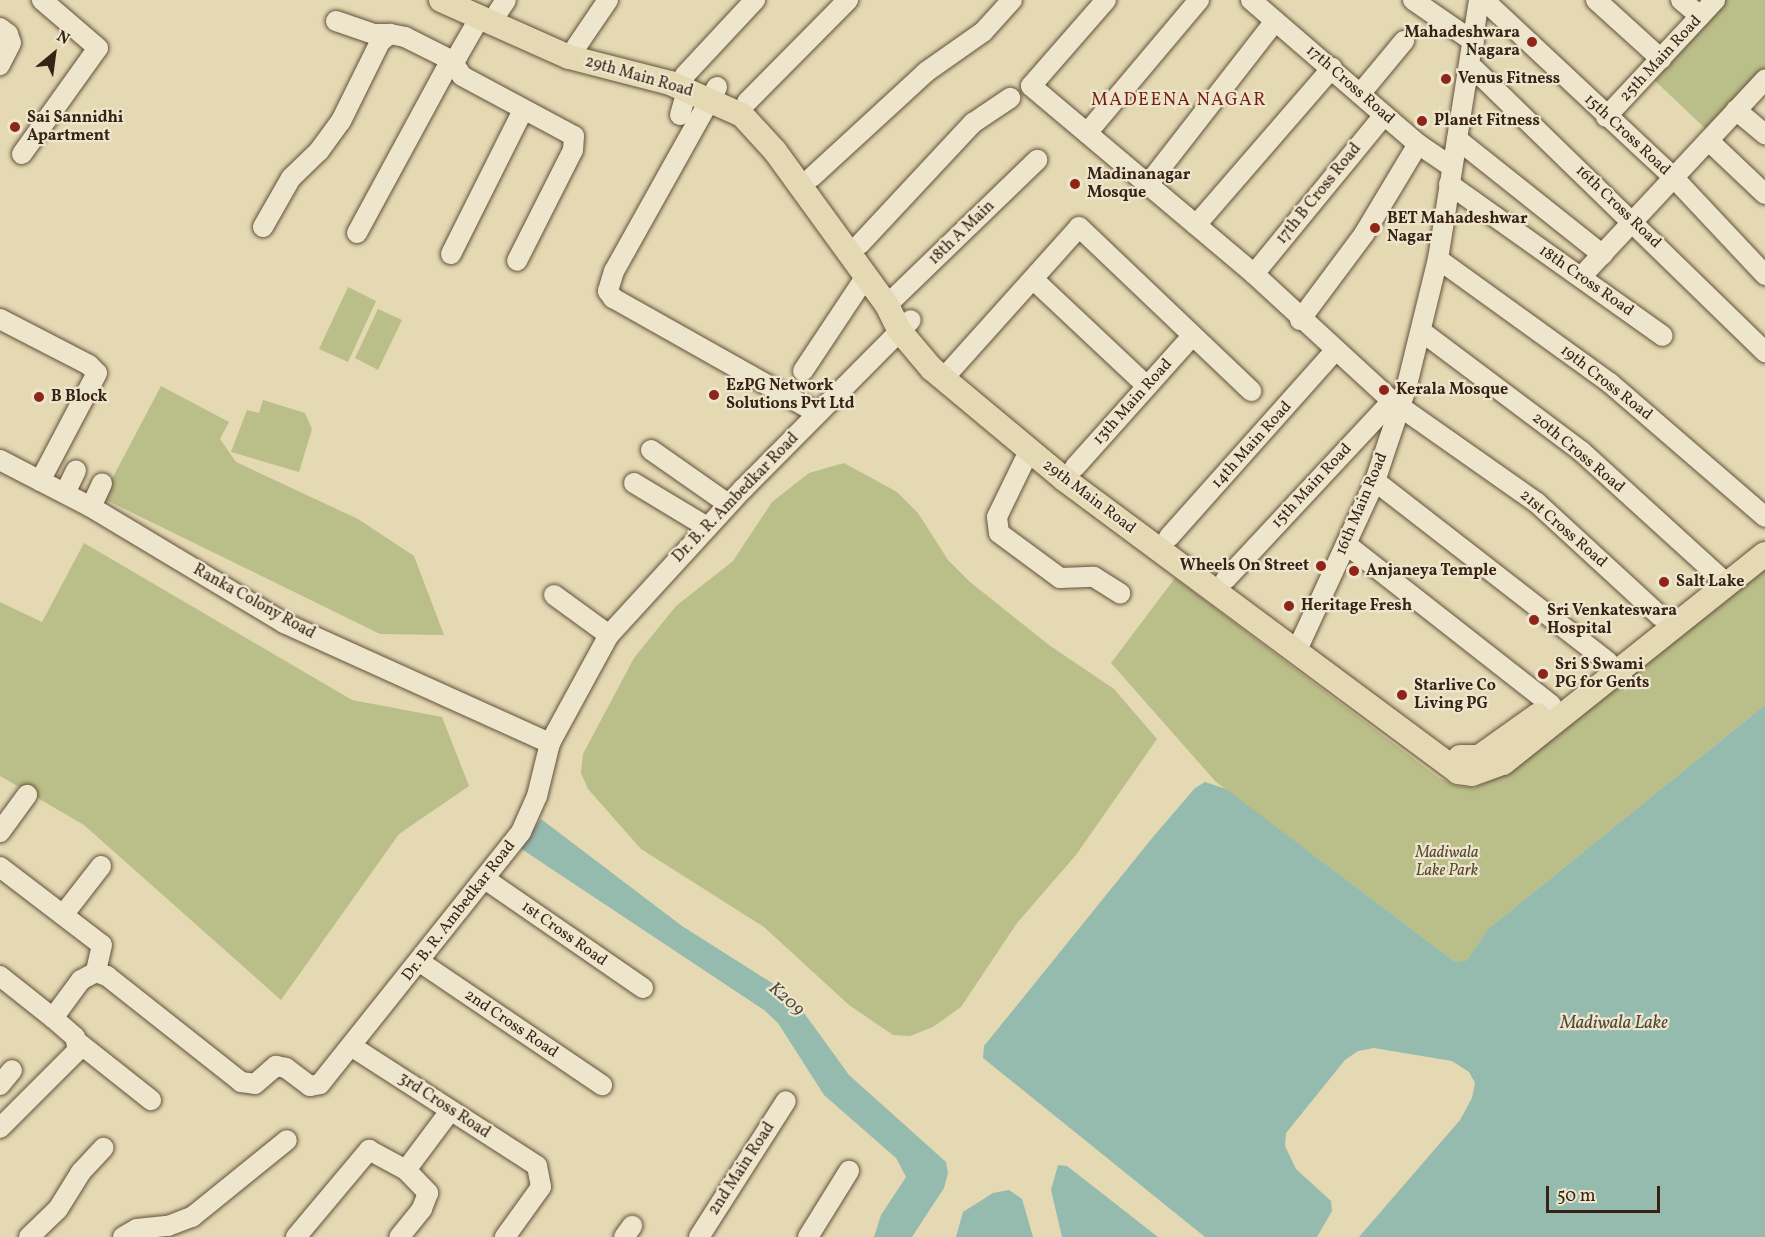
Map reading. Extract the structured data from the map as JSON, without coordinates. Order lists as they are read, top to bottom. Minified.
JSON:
{"streets":{"main road":["29th Main Road"],"street":["25th Main Road","17th Cross Road","15th Cross Road","17th B Cross Road","16th Cross Road","18th A Main","18th Cross Road","19th Cross Road","13th Main Road","14th Main Road","20th Cross Road","15th Main Road","Dr. B. R. Ambedkar Road","16th Main Road","21st Cross Road","Ranka Colony Road","1st Cross Road","2nd Cross Road","3rd Cross Road","2nd Main Road"]},"crossings":[["25th Main Road","15th Cross Road"],["29th Main Road","18th A Main"],["29th Main Road","13th Main Road"],["29th Main Road","14th Main Road"],["29th Main Road","20th Cross Road"],["29th Main Road","15th Main Road"],["29th Main Road","Dr. B. R. Ambedkar Road"],["29th Main Road","16th Main Road"],["29th Main Road","21st Cross Road"],["17th Cross Road","17th B Cross Road"],["17th Cross Road","18th Cross Road"],["17th Cross Road","16th Main Road"],["17th B Cross Road","21st Cross Road"],["16th Cross Road","16th Main Road"],["18th Cross Road","16th Main Road"],["19th Cross Road","16th Main Road"],["14th Main Road","21st Cross Road"],["20th Cross Road","16th Main Road"],["15th Main Road","16th Main Road"],["15th Main Road","21st Cross Road"],["Dr. B. R. Ambedkar Road","Ranka Colony Road"],["Dr. B. R. Ambedkar Road","1st Cross Road"],["Dr. B. R. Ambedkar Road","2nd Cross Road"],["Dr. B. R. Ambedkar Road","3rd Cross Road"],["16th Main Road","21st Cross Road"]],"districts":["MADEENA NAGAR"],"water":["K209","Madiwala Lake"],"parks":["Madiwala Lake Park"],"places":["Mahadeshwara Nagara","Venus Fitness","Planet Fitness","Sai Sannidhi Apartment","Madinanagar Mosque","BET Mahadeshwar Nagar","Kerala Mosque","EzPG Network Solutions Pvt Ltd","B Block","Wheels On Street","Anjaneya Temple","Salt Lake","Heritage Fresh","Sri Venkateswara Hospital","Sri S Swami PG for Gents","Starlive Co Living PG"],"scale_bar":"50 m","north":"top right"}
